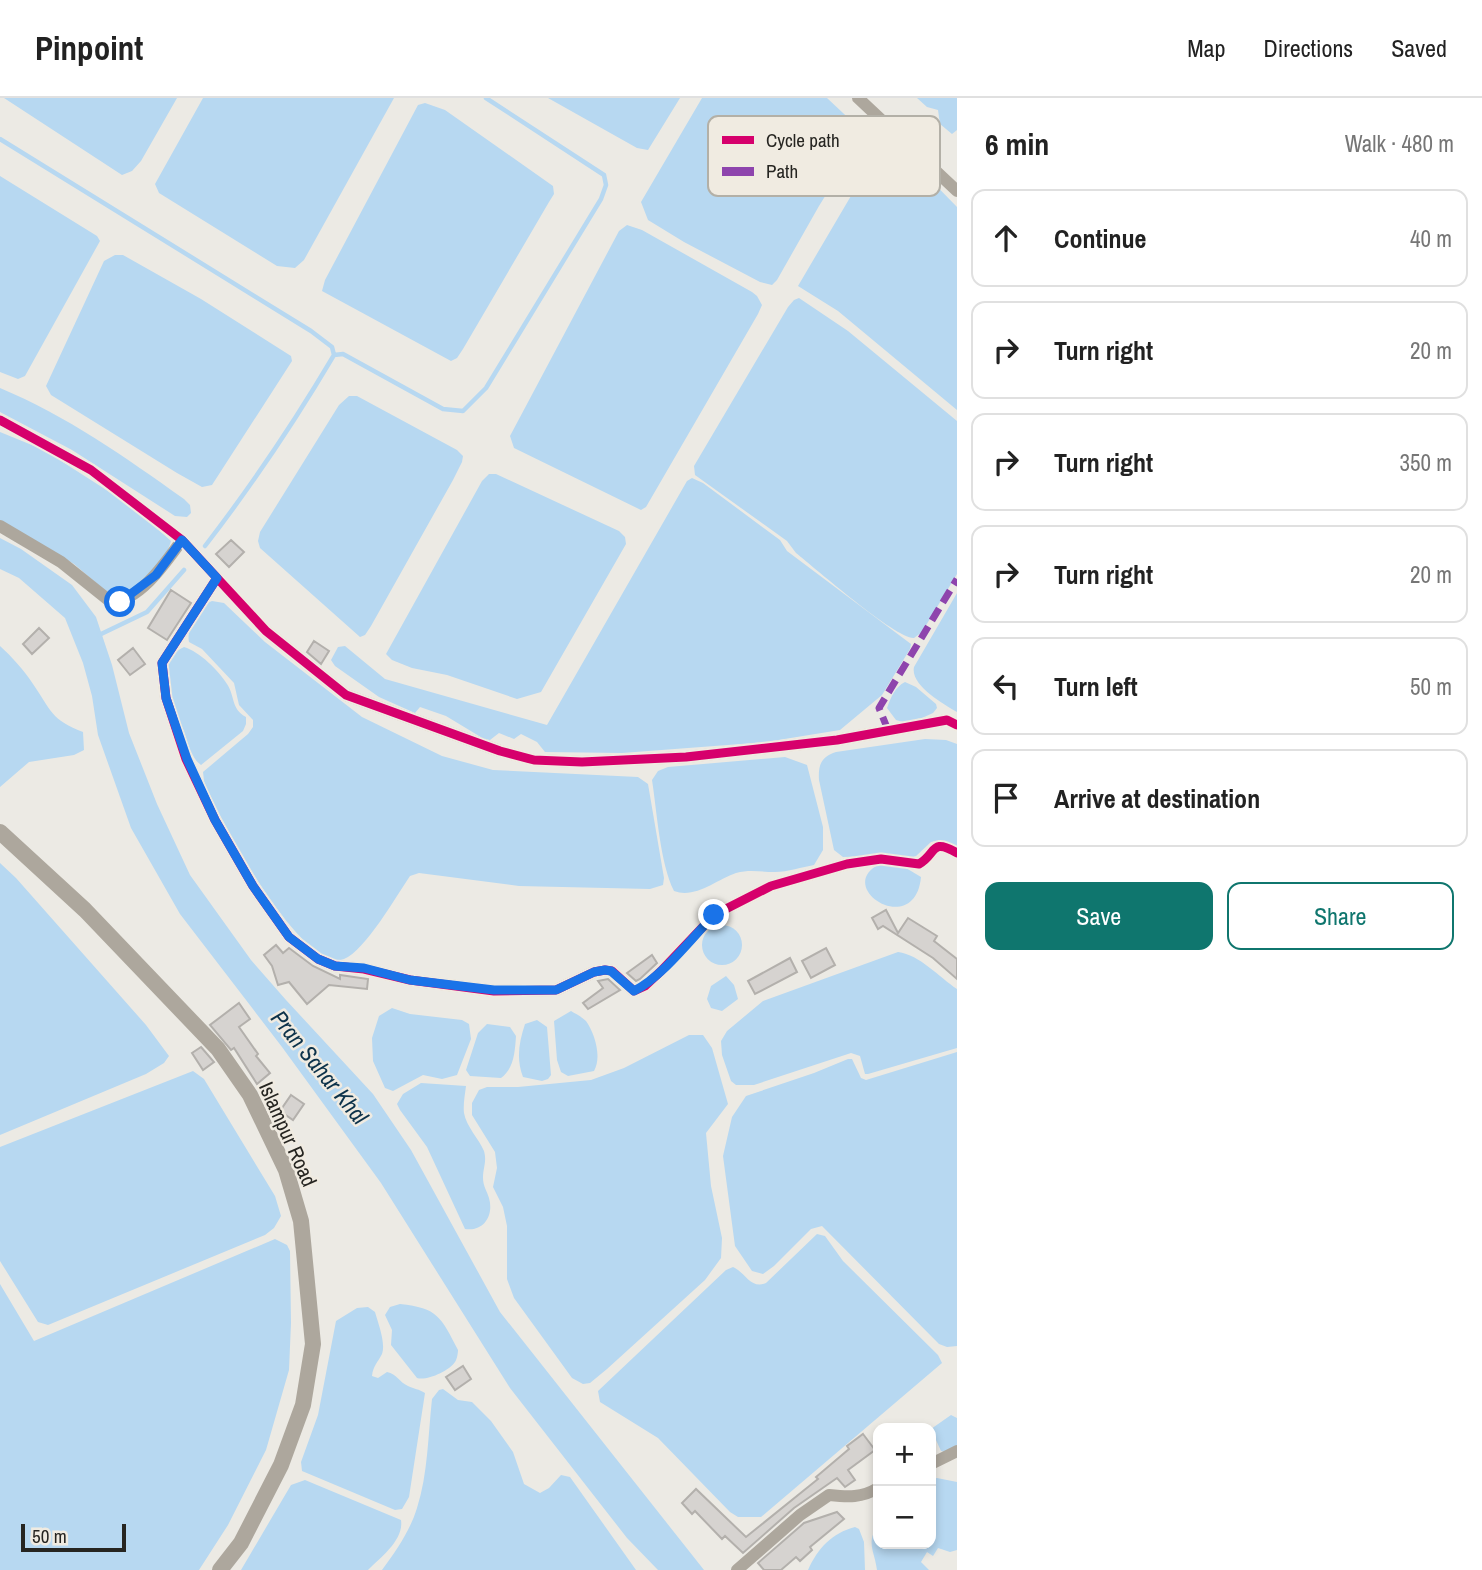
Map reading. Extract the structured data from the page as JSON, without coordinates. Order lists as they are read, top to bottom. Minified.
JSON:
{"streets":{"street":["Islampur Road"]},"water":["Pran Sahar Khal"],"legend":["Cycle path","Path"],"scale_bar":"50 m","page":{"header":"Pinpoint","nav":["Map","Directions","Saved"],"heading":["6 min","Walk · 480 m"],"list":[["Continue","40 m"],["Turn right","20 m"],["Turn right","350 m"],["Turn right","20 m"],["Turn left","50 m"],"Arrive at destination"],"buttons":["Save","Share"],"map_buttons":["+","−"],"scale":"50 m"}}
